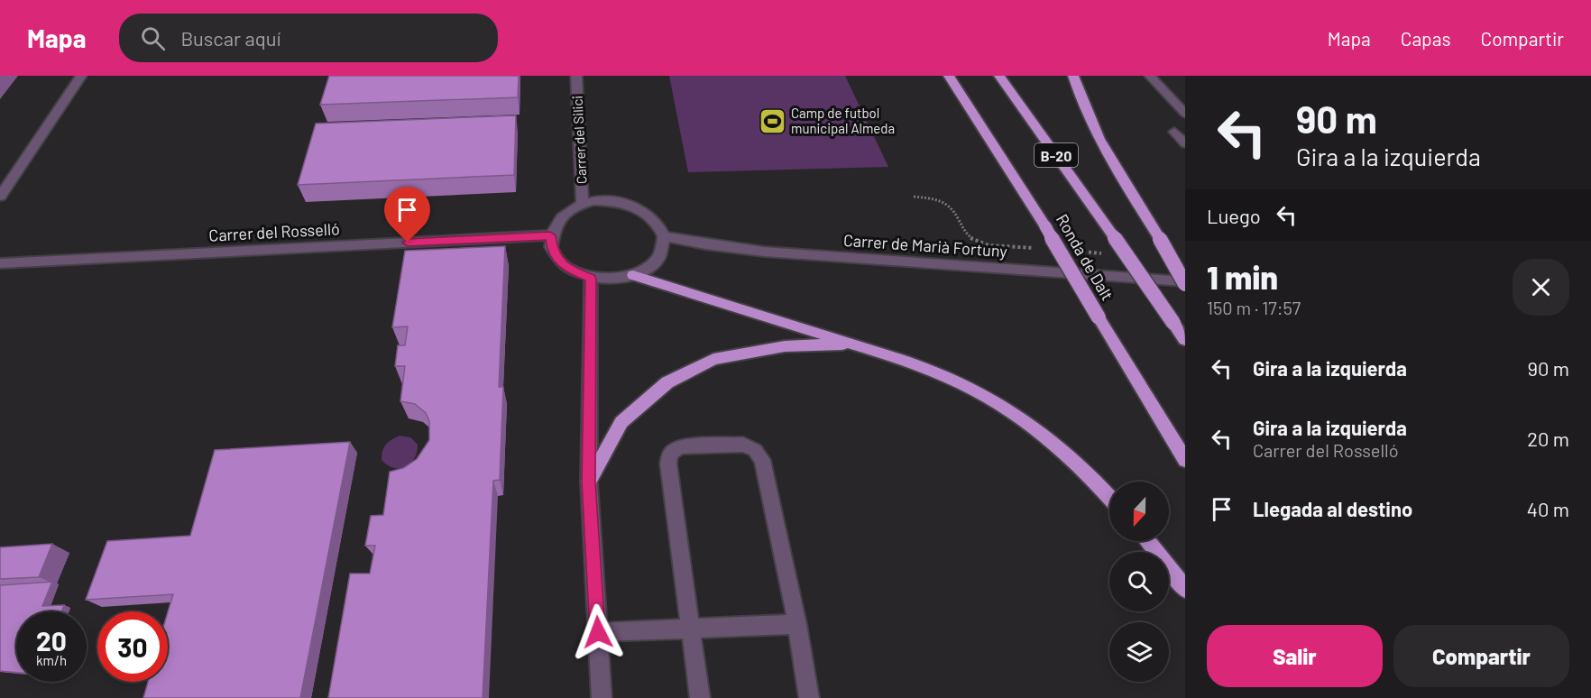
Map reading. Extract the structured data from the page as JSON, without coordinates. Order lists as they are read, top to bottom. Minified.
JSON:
{"streets":{"highway":["B-20","Ronda de Dalt"],"street":["Carrer del Silici","Carrer del Rosselló","Carrer de Marià Fortuny"]},"crossings":[["Carrer del Silici","Carrer del Rosselló"],["Carrer del Silici","Carrer de Marià Fortuny"],["Carrer del Rosselló","Carrer de Marià Fortuny"]],"places":{"sports":["Camp de futbol municipal Almeda"]},"north":"bottom","page":{"header":"Mapa","search":"Buscar aquí","nav":["Mapa","Capas","Compartir"],"turn":["90 m","Gira a la izquierda"],"then":"Luego","heading":["1 min","150 m · 17:57"],"list":[{"name":"Gira a la izquierda","value":"90 m"},{"name":"Gira a la izquierda","note":"Carrer del Rosselló","value":"20 m"},{"name":"Llegada al destino","value":"40 m"}],"speed":"20 km/h","limit":"30","buttons":["Salir","Compartir"]}}
